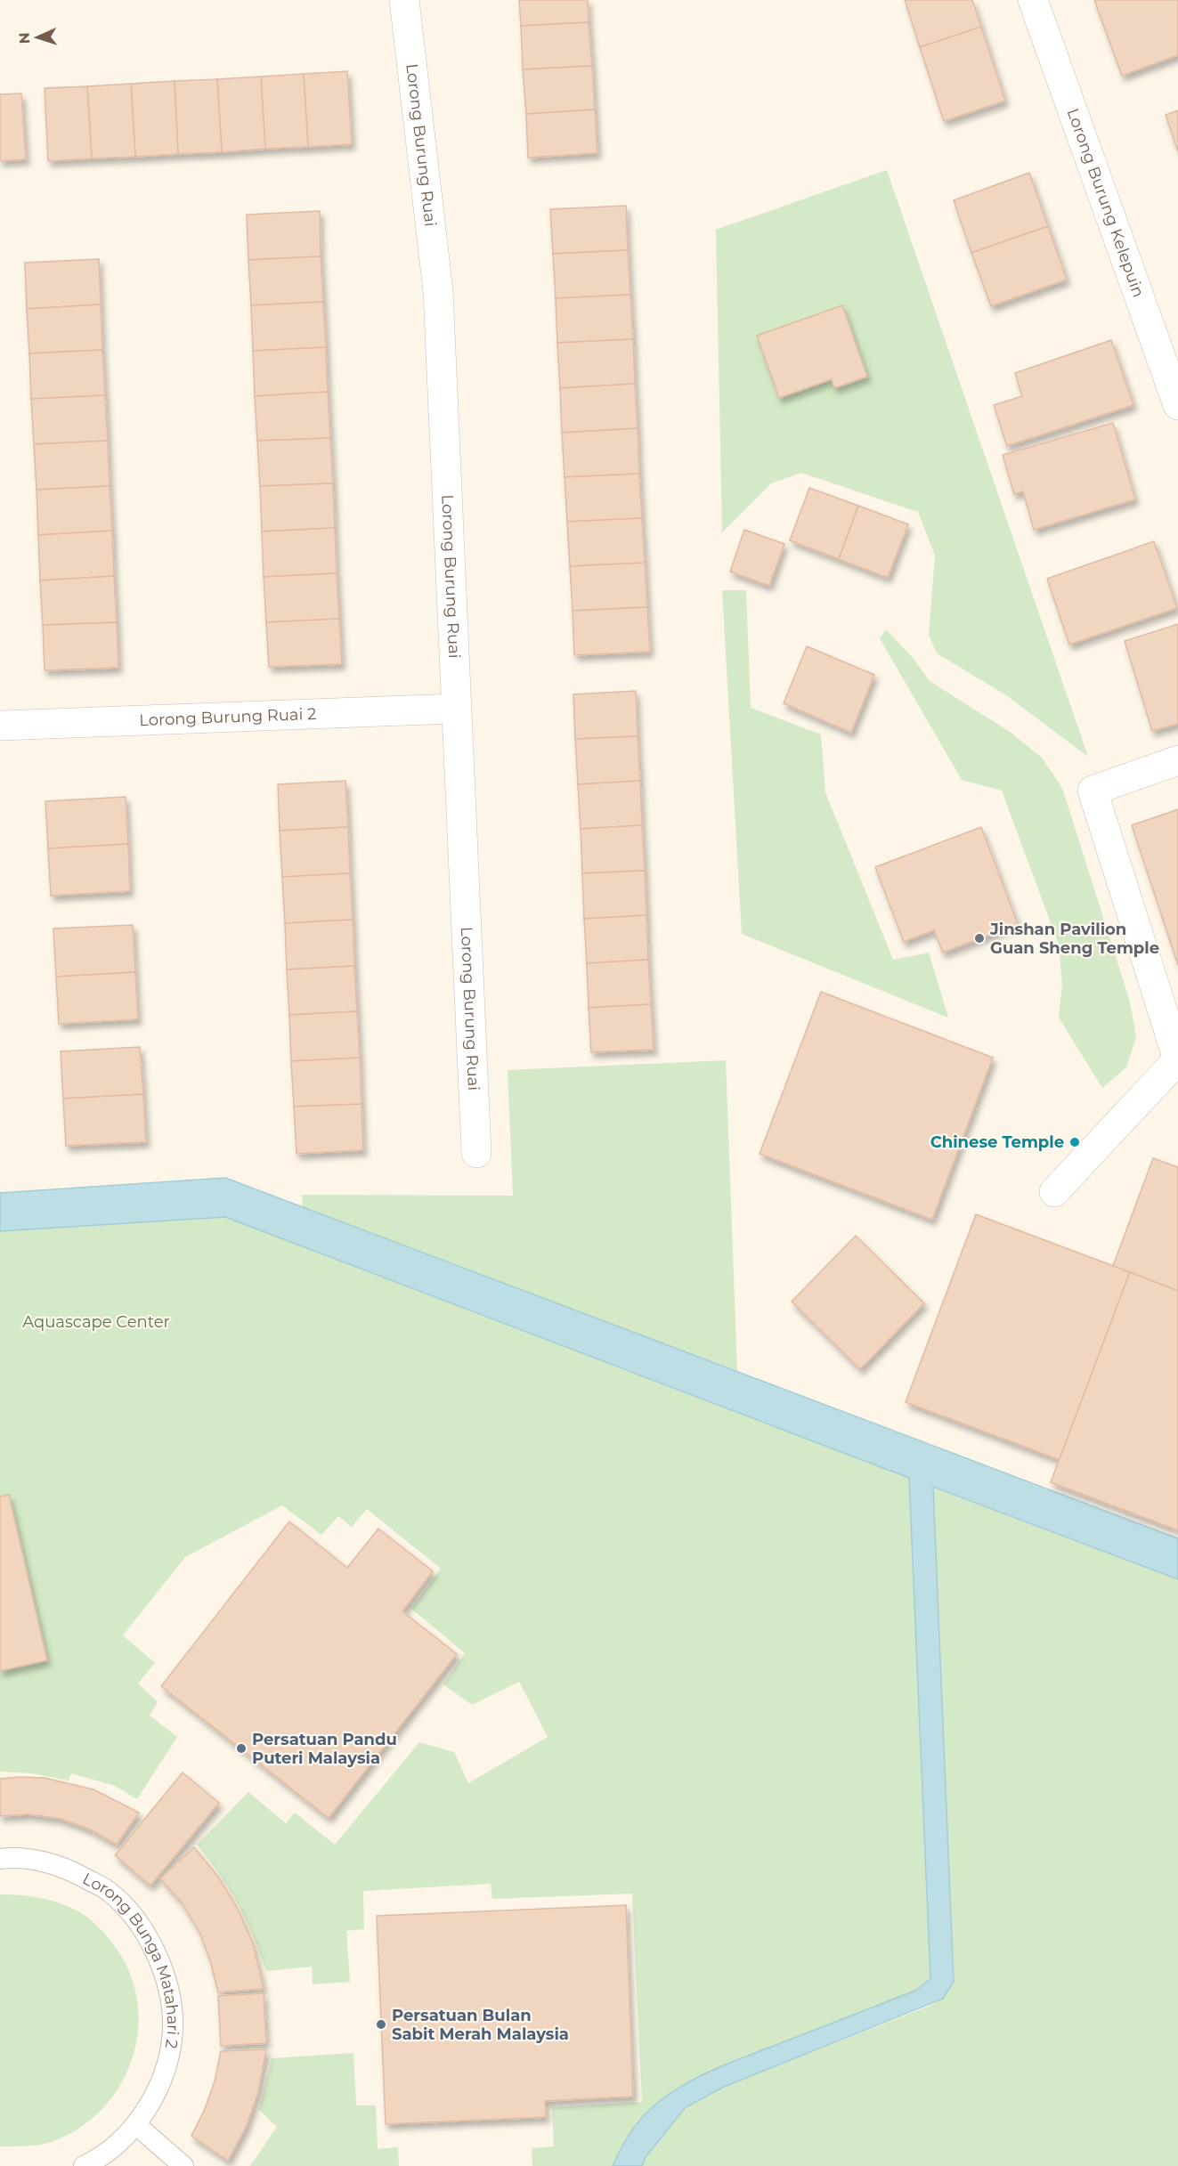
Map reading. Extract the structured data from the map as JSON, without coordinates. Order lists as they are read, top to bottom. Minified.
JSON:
{"streets":{"street":["Lorong Burung Ruai","Lorong Burung Kelepuin","Lorong Burung Ruai 2"],"lane":["Lorong Bunga Matahari 2"]},"crossings":[["Lorong Burung Ruai","Lorong Burung Ruai 2"]],"parks":["Aquascape Center"],"places":["Jinshan Pavilion Guan Sheng Temple","Chinese Temple","Persatuan Pandu Puteri Malaysia","Persatuan Bulan Sabit Merah Malaysia"],"north":"left"}
